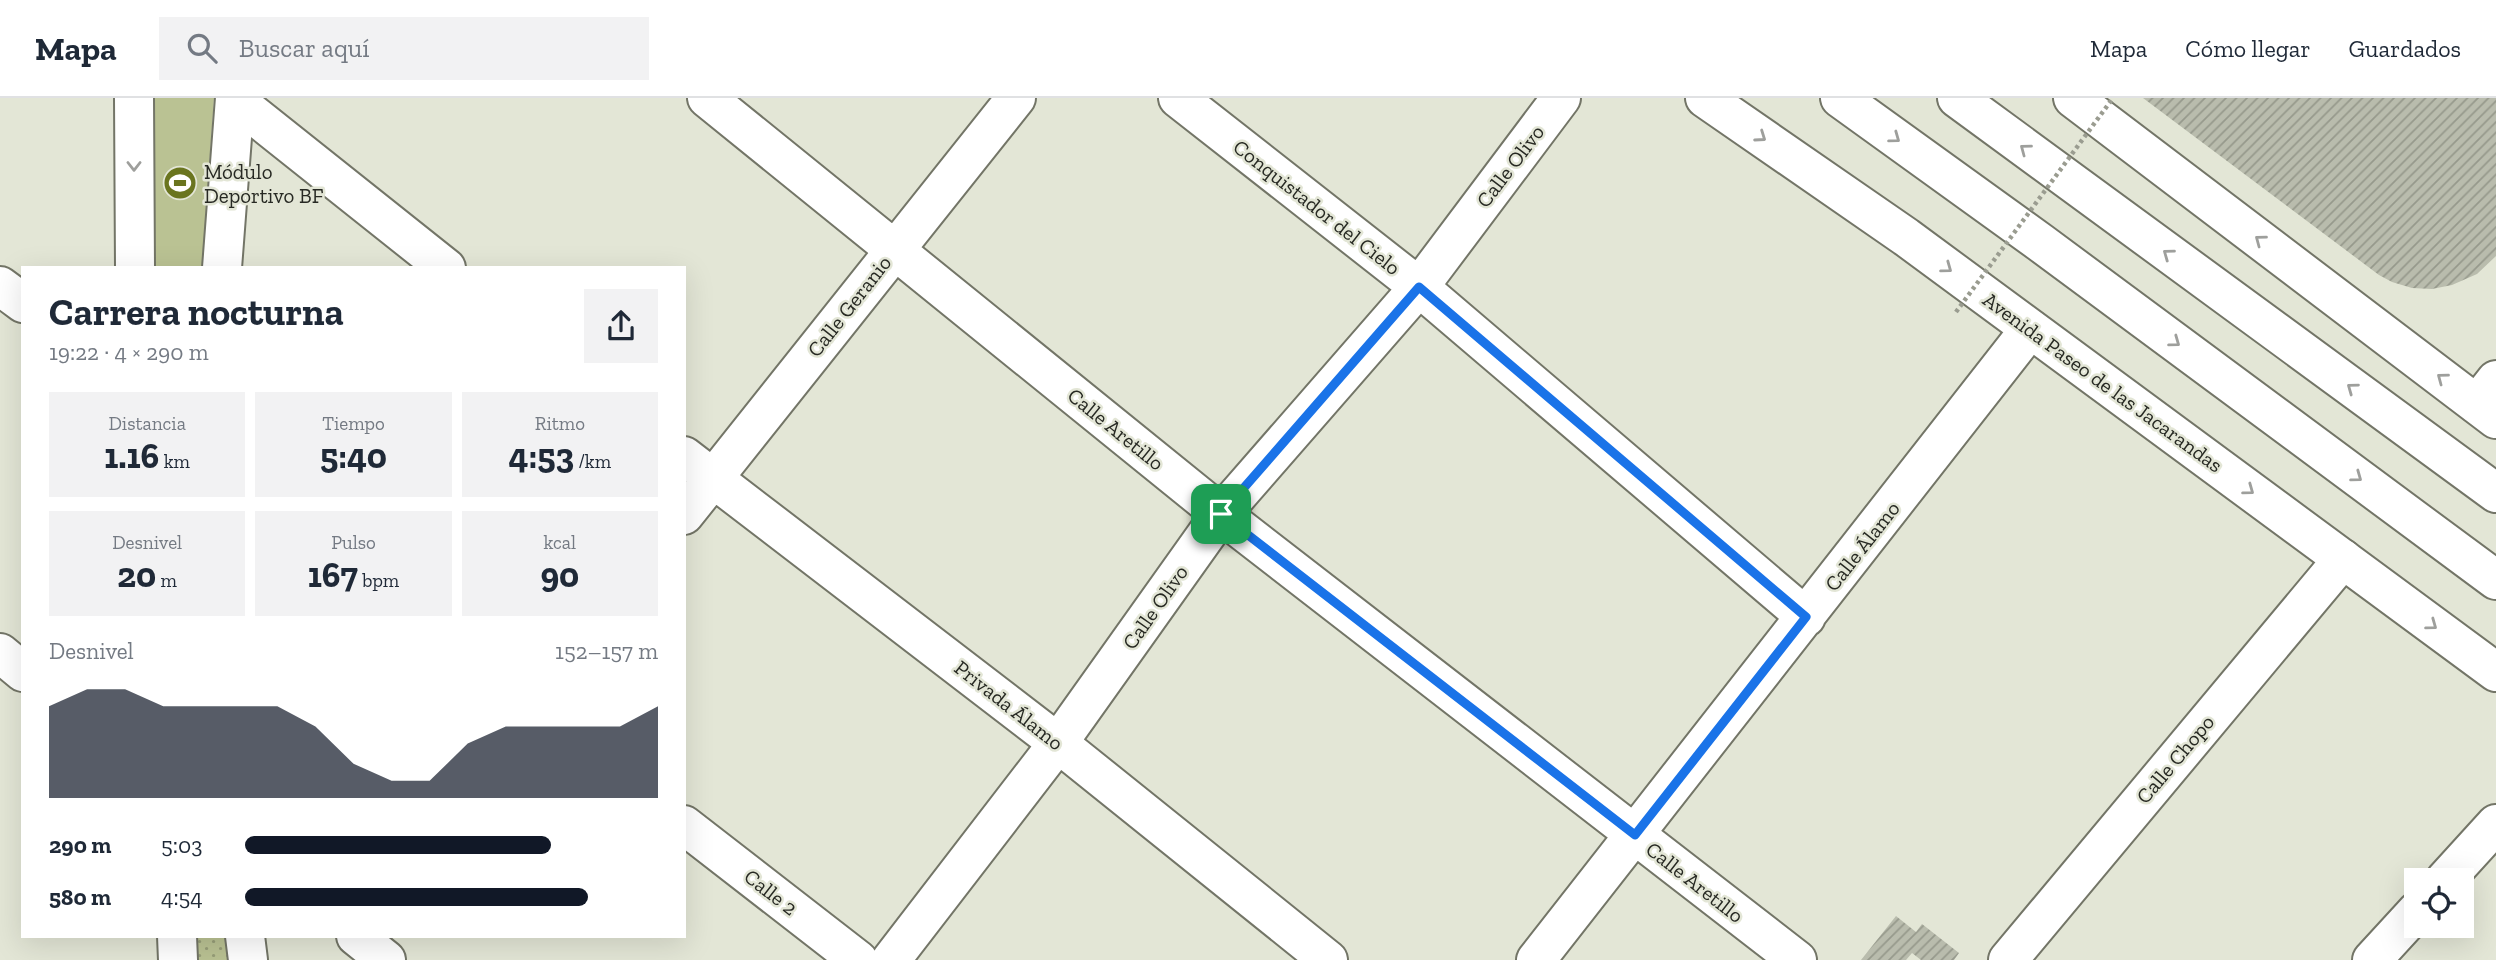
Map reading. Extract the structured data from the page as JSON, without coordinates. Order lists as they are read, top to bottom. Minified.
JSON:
{"streets":{"main road":["Calle Olivo","Conquistador del Cielo","Calle Geranio","Avenida Paseo de las Jacarandas","Calle Aretillo","Calle Álamo","Privada Álamo","Calle Chopo","Calle 2"]},"crossings":[["Calle Olivo","Conquistador del Cielo"],["Calle Olivo","Calle Aretillo"],["Calle Olivo","Privada Álamo"],["Conquistador del Cielo","Calle Álamo"],["Calle Geranio","Calle Aretillo"],["Calle Geranio","Privada Álamo"],["Avenida Paseo de las Jacarandas","Calle Álamo"],["Avenida Paseo de las Jacarandas","Calle Chopo"],["Calle Aretillo","Calle Álamo"]],"places":{"sports":["Módulo Deportivo BF"]},"page":{"header":"Mapa","search":"Buscar aquí","nav":["Mapa","Cómo llegar","Guardados"],"heading":["Carrera nocturna","19:22 · 4 × 290 m"],"stats":[["Distancia","1.16 km"],["Tiempo","5:40"],["Ritmo","4:53 /km"],["Desnivel","20 m"],["Pulso","167 bpm"],["kcal","90"]],"chart":["Desnivel","152–157 m"],"list":[{"name":"290 m","note":"5:03"},{"name":"580 m","note":"4:54"}]}}
